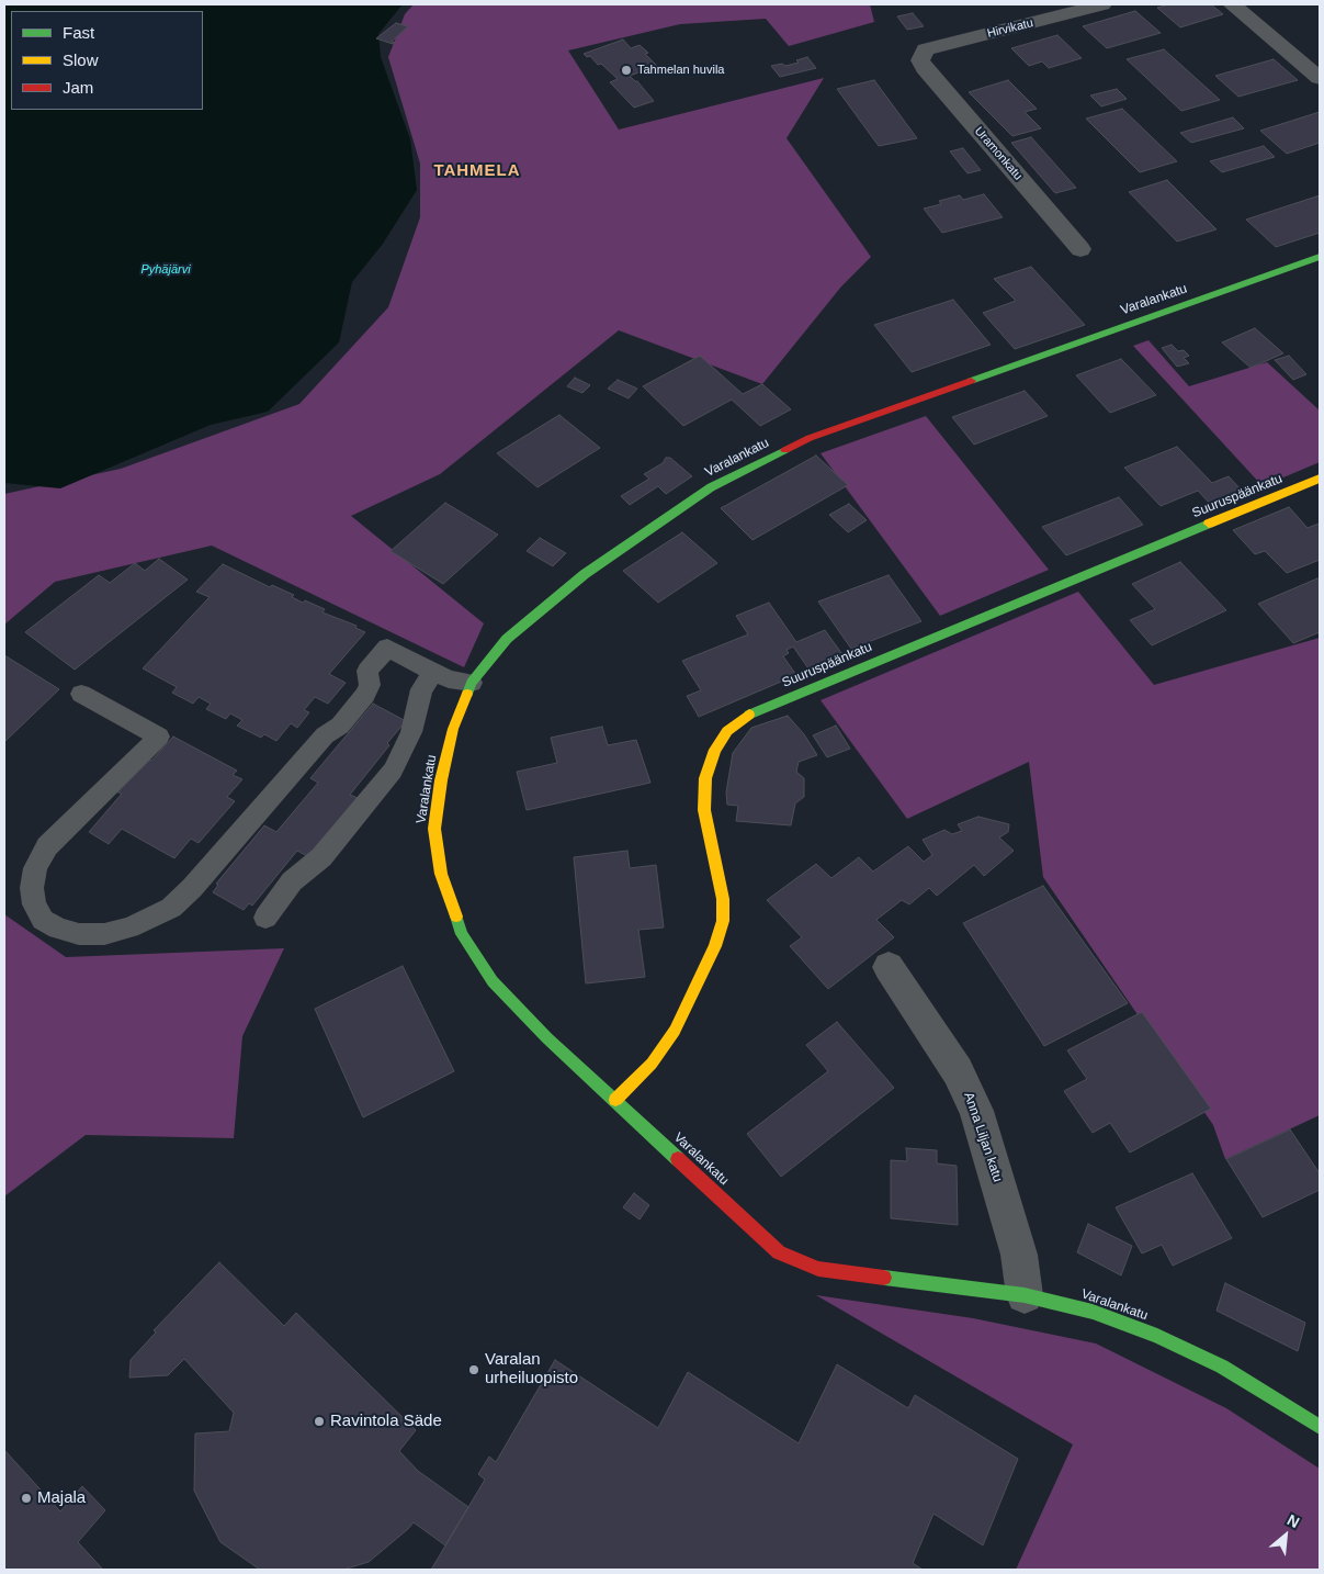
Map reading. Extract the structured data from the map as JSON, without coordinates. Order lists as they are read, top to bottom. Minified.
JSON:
{"streets":{"street":["Hirvikatu","Uramonkatu","Varalankatu","Suuruspäänkatu","Anna Liljan katu"]},"crossings":[["Hirvikatu","Uramonkatu"],["Varalankatu","Suuruspäänkatu"],["Varalankatu","Anna Liljan katu"]],"districts":["TAHMELA"],"water":["Pyhäjärvi"],"places":["Tahmelan huvila","Varalan urheiluopisto","Ravintola Säde","Majala"],"legend":["Fast","Slow","Jam"],"north":"top right"}
